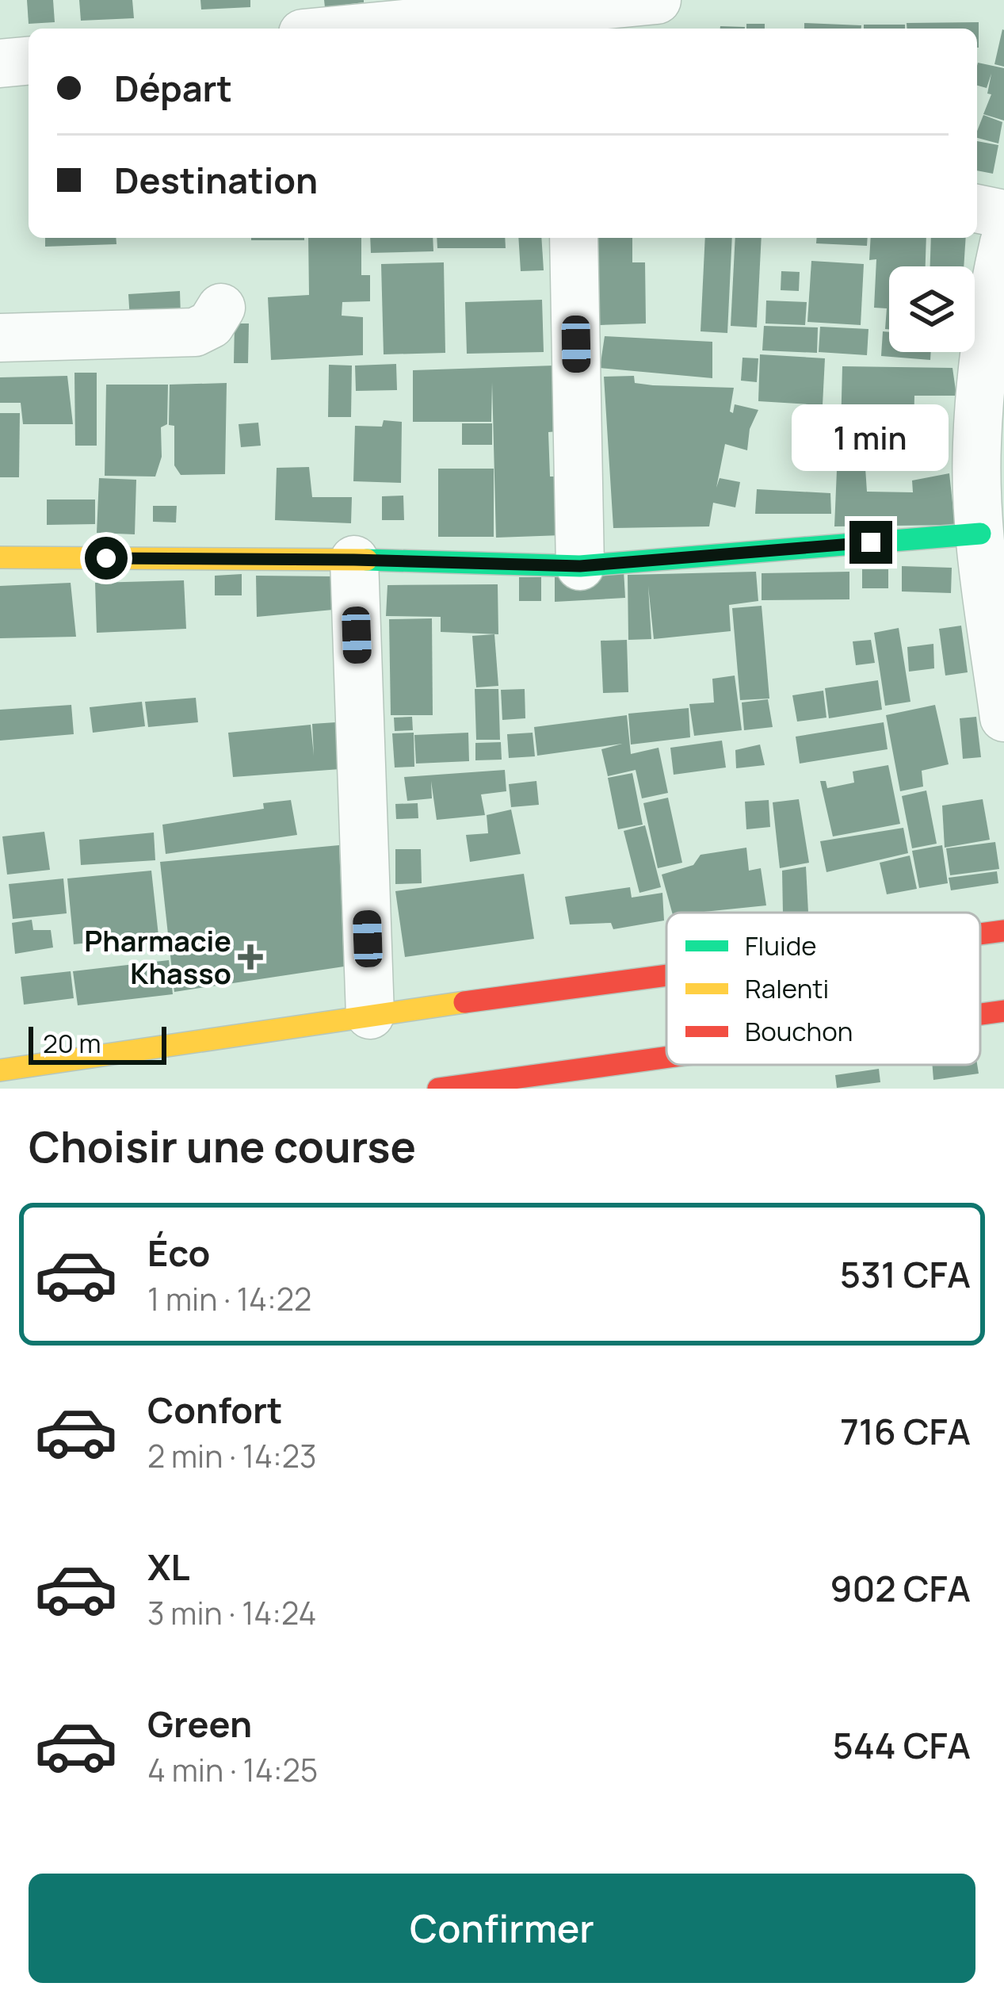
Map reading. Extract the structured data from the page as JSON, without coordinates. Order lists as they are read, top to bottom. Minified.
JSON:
{"places":{"health":["Pharmacie Khasso"]},"legend":["Fluide","Ralenti","Bouchon"],"scale_bar":"20 m","page":{"banner":["Départ","Destination"],"bubble":"1 min","scale":"20 m","heading":"Choisir une course","list":[{"name":"Éco","note":"1 min · 14:22","value":"531 CFA"},{"name":"Confort","note":"2 min · 14:23","value":"716 CFA"},{"name":"XL","note":"3 min · 14:24","value":"902 CFA"},{"name":"Green","note":"4 min · 14:25","value":"544 CFA"}],"buttons":"Confirmer"}}
